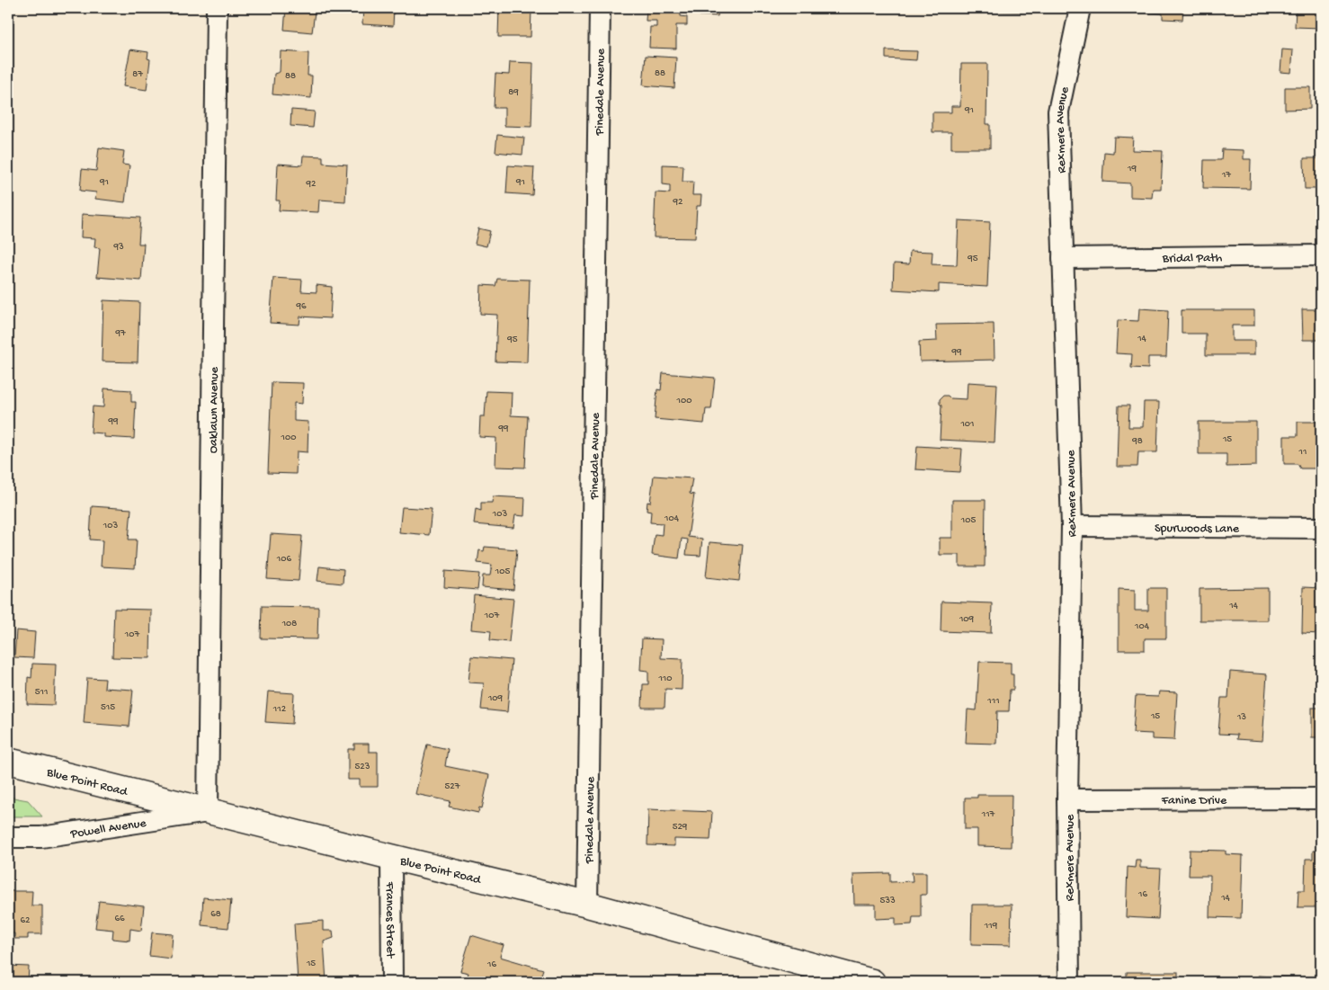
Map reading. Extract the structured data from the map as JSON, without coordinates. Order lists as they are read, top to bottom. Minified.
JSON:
{"streets":{"street":["Pinedale Avenue","Rexmere Avenue","Bridal Path","Oaklawn Avenue","Spurwoods Lane","Blue Point Road","Fanine Drive","Powell Avenue","Frances Street"]},"crossings":[["Pinedale Avenue","Blue Point Road"],["Rexmere Avenue","Bridal Path"],["Rexmere Avenue","Spurwoods Lane"],["Rexmere Avenue","Fanine Drive"],["Oaklawn Avenue","Blue Point Road"],["Oaklawn Avenue","Powell Avenue"],["Blue Point Road","Powell Avenue"],["Blue Point Road","Frances Street"]],"house_numbers":["88","87","88","89","91","19","17","91","91","92","92","93","95","96","97","14","95","99","100","99","101","99","100","15","98","11","103","104","105","103","106","105","14","107","109","108","104","107","110","511","109","111","515","112","15","13","523","527","117","529","16","14","533","68","66","62","119","15","16"]}
